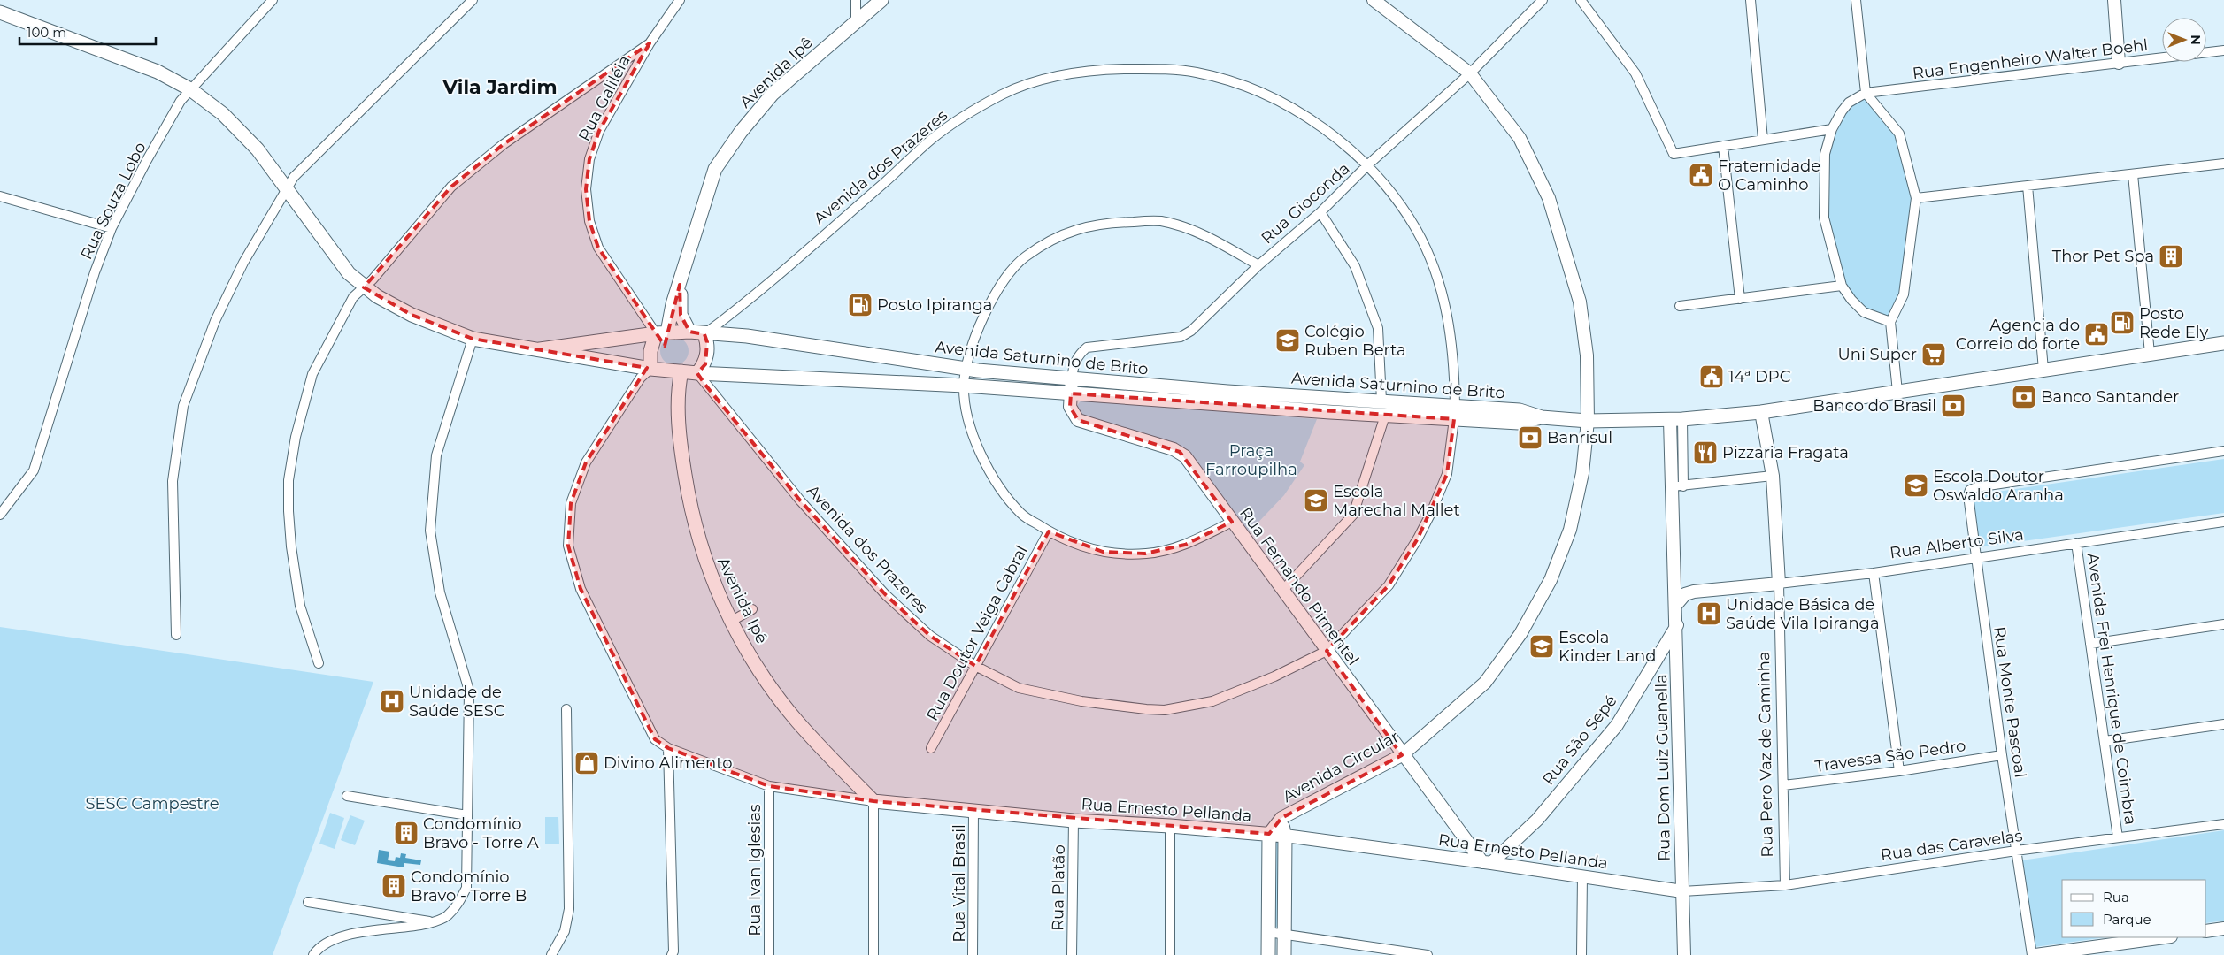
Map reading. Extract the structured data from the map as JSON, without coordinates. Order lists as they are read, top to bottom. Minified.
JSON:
{"streets":{"main road":["Avenida Ipê","Avenida Saturnino de Brito","Rua Ernesto Pellanda"],"street":["Rua Engenheiro Walter Boehl","Rua Galiléia","Avenida dos Prazeres","Rua Souza Lobo","Rua Gioconda","Rua Alberto Silva","Rua Fernando Pimentel","Rua Doutor Veiga Cabral","Avenida Frei Henrique de Coimbra","Rua Monte Pascoal","Rua São Sepé","Rua Pero Vaz de Caminha","Travessa São Pedro","Avenida Circular","Rua Dom Luiz Guanella","Rua das Caravelas","Rua Ivan Iglesias","Rua Vital Brasil","Rua Platão"]},"crossings":[["Avenida Ipê","Rua Galiléia"],["Avenida Ipê","Avenida Saturnino de Brito"],["Avenida Ipê","Rua Ernesto Pellanda"],["Rua Galiléia","Avenida Saturnino de Brito"],["Avenida dos Prazeres","Rua Gioconda"],["Avenida dos Prazeres","Avenida Saturnino de Brito"],["Avenida dos Prazeres","Rua Fernando Pimentel"],["Avenida dos Prazeres","Rua Doutor Veiga Cabral"],["Rua Souza Lobo","Avenida Saturnino de Brito"],["Rua Gioconda","Avenida Saturnino de Brito"],["Rua Gioconda","Rua Fernando Pimentel"],["Rua Gioconda","Avenida Circular"],["Avenida Saturnino de Brito","Rua Fernando Pimentel"],["Avenida Saturnino de Brito","Rua Pero Vaz de Caminha"],["Avenida Saturnino de Brito","Avenida Circular"],["Avenida Saturnino de Brito","Rua Dom Luiz Guanella"],["Avenida Saturnino de Brito","Rua Ernesto Pellanda"],["Rua Alberto Silva","Avenida Frei Henrique de Coimbra"],["Rua Alberto Silva","Rua Monte Pascoal"],["Rua Alberto Silva","Rua Pero Vaz de Caminha"],["Rua Fernando Pimentel","Rua São Sepé"],["Rua Fernando Pimentel","Avenida Circular"],["Rua Fernando Pimentel","Rua Ernesto Pellanda"],["Avenida Frei Henrique de Coimbra","Rua das Caravelas"],["Rua Monte Pascoal","Travessa São Pedro"],["Rua Monte Pascoal","Rua das Caravelas"],["Rua São Sepé","Rua Dom Luiz Guanella"],["Rua São Sepé","Rua Ernesto Pellanda"],["Rua Pero Vaz de Caminha","Travessa São Pedro"],["Rua Pero Vaz de Caminha","Rua das Caravelas"],["Avenida Circular","Rua Ernesto Pellanda"],["Rua Dom Luiz Guanella","Rua Ernesto Pellanda"],["Rua Dom Luiz Guanella","Rua das Caravelas"],["Rua Ernesto Pellanda","Rua das Caravelas"],["Rua Ernesto Pellanda","Rua Ivan Iglesias"],["Rua Ernesto Pellanda","Rua Vital Brasil"],["Rua Ernesto Pellanda","Rua Platão"]],"districts":["Vila Jardim"],"parks":["Praça Farroupilha","SESC Campestre"],"places":{"public building":["Fraternidade O Caminho","Agencia do Correio do forte","14ª DPC"],"building":["Thor Pet Spa","Condomínio Bravo - Torre A","Condomínio Bravo - Torre B"],"fuel station":["Posto Ipiranga","Posto Rede Ely"],"school or university":["Colégio Ruben Berta","Escola Doutor Oswaldo Aranha","Escola Marechal Mallet","Escola Kinder Land"],"supermarket":["Uni Super"],"bank":["Banco Santander","Banco do Brasil","Banrisul"],"restaurant":["Pizzaria Fragata"],"hospital":["Unidade Básica de Saúde Vila Ipiranga","Unidade de Saúde SESC"],"shop":["Divino Alimento"]},"legend":["Rua","Parque"],"scale_bar":"100 m","north":"right"}
